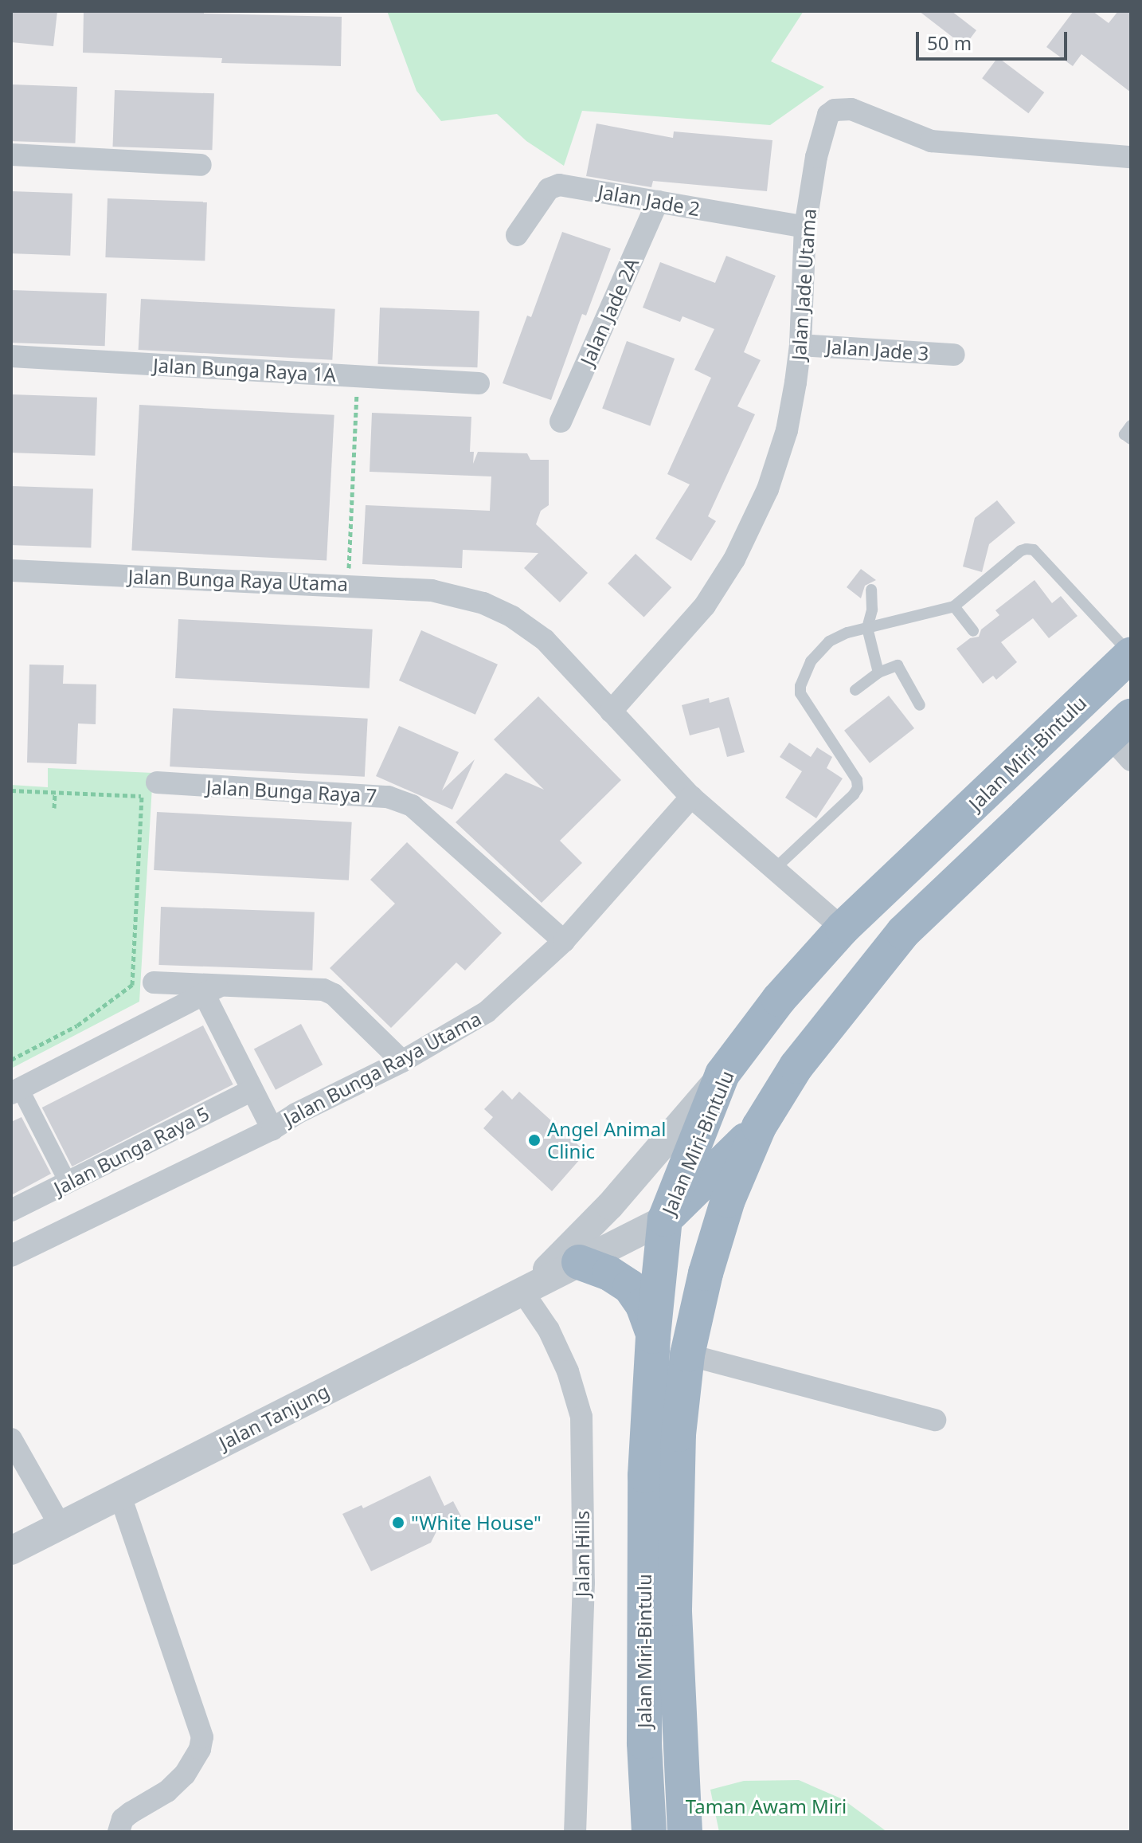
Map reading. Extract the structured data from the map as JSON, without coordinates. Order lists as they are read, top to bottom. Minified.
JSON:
{"streets":{"highway":["Jalan Miri-Bintulu"],"street":["Jalan Jade 2","Jalan Jade Utama","Jalan Jade 2A","Jalan Jade 3","Jalan Bunga Raya 1A","Jalan Bunga Raya Utama","Jalan Bunga Raya 7","Jalan Bunga Raya 5","Jalan Tanjung","Jalan Hills"]},"crossings":[["Jalan Jade 2","Jalan Jade Utama"],["Jalan Jade 2","Jalan Jade 2A"],["Jalan Jade Utama","Jalan Jade 3"],["Jalan Jade Utama","Jalan Bunga Raya Utama"],["Jalan Bunga Raya Utama","Jalan Miri-Bintulu"],["Jalan Bunga Raya Utama","Jalan Bunga Raya 7"],["Jalan Miri-Bintulu","Jalan Tanjung"],["Jalan Tanjung","Jalan Hills"]],"parks":["Taman Awam Miri"],"places":["Angel Animal Clinic","\"White House\""],"scale_bar":"50 m"}
